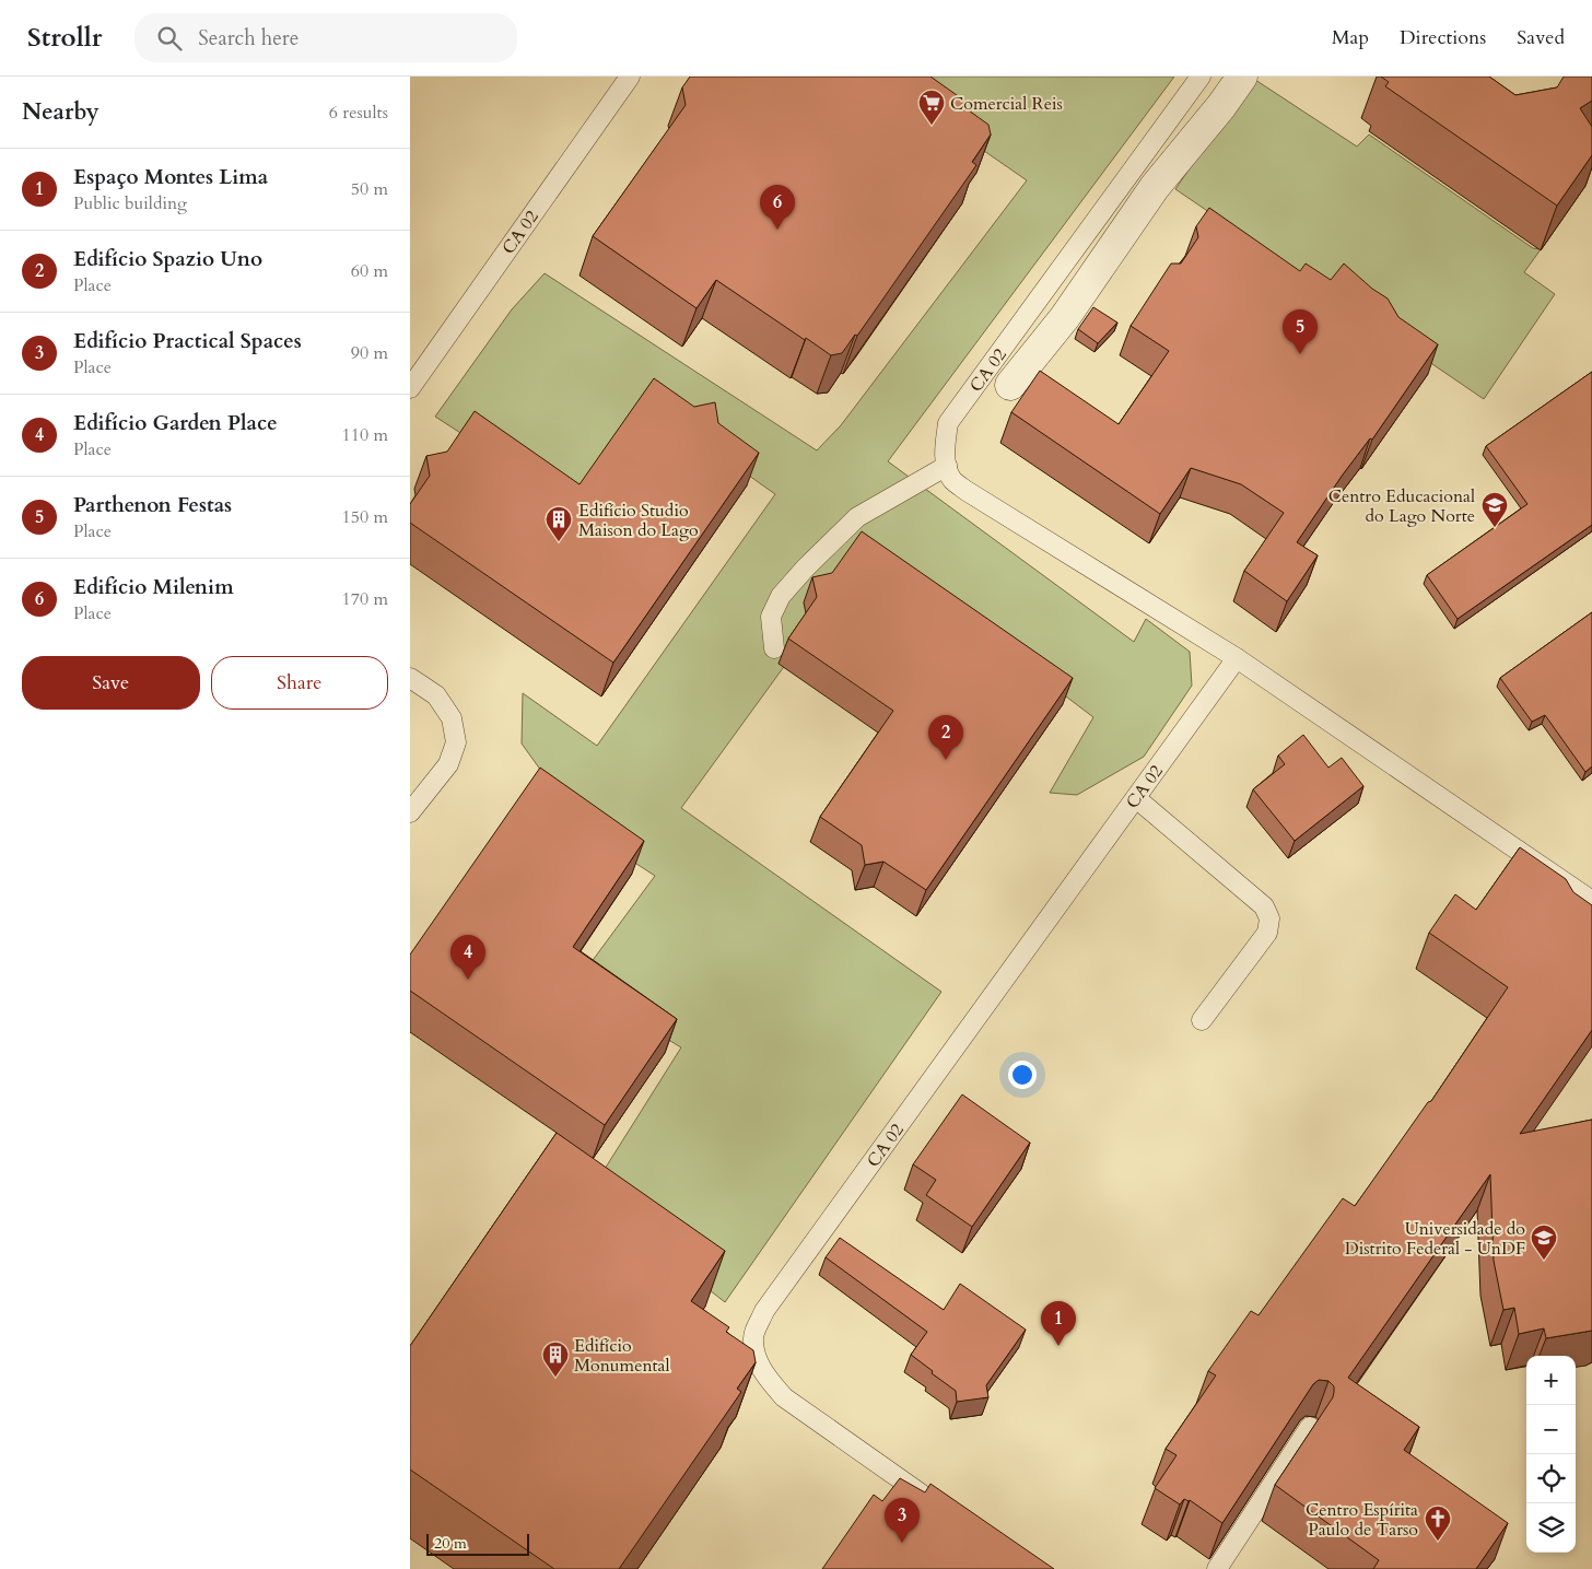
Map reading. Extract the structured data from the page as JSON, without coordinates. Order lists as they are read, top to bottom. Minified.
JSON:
{"streets":{"lane":["CA 02"]},"places":{"supermarket":["Comercial Reis"],"school or university":["Centro Educacional do Lago Norte","Universidade do Distrito Federal - UnDF"],"building":["Edifício Studio Maison do Lago","Edifício Monumental"],"church":["Centro Espírita Paulo de Tarso"]},"scale_bar":"20 m","page":{"header":"Strollr","search":"Search here","nav":["Map","Directions","Saved"],"heading":["Nearby","6 results"],"list":[{"mark":"1","name":"Espaço Montes Lima","note":"Public building","value":"50 m"},{"mark":"2","name":"Edifício Spazio Uno","note":"Place","value":"60 m"},{"mark":"3","name":"Edifício Practical Spaces","note":"Place","value":"90 m"},{"mark":"4","name":"Edifício Garden Place","note":"Place","value":"110 m"},{"mark":"5","name":"Parthenon Festas","note":"Place","value":"150 m"},{"mark":"6","name":"Edifício Milenim","note":"Place","value":"170 m"}],"pins":["6","5","2","4","1","3"],"buttons":["Save","Share"],"map_buttons":["+","−"],"scale":"20 m"}}
